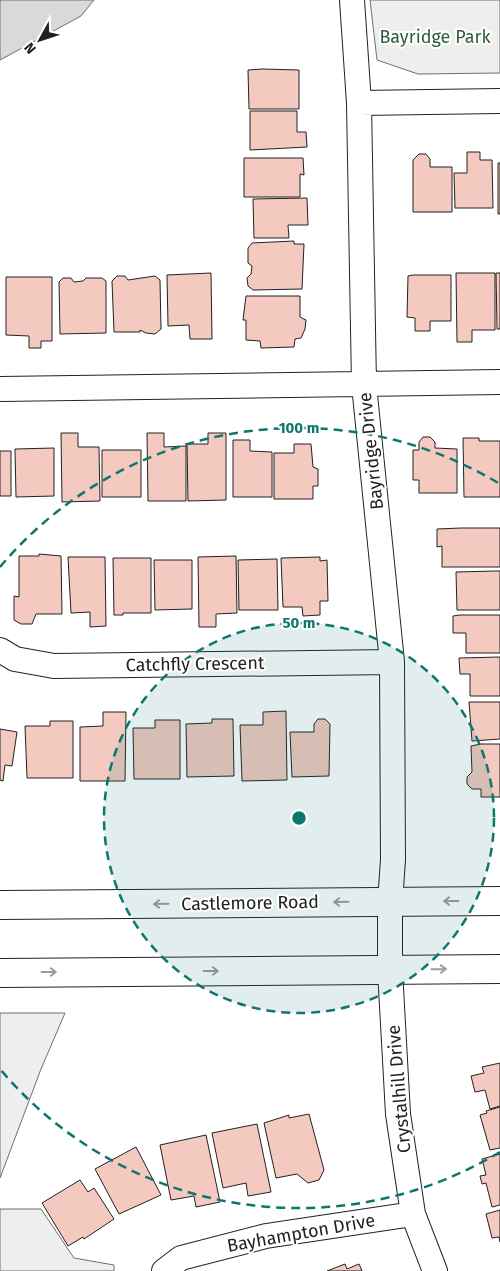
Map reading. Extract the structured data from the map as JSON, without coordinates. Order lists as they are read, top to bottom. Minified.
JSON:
{"streets":{"main road":["Castlemore Road"],"street":["Bayridge Drive","Catchfly Crescent","Crystalhill Drive","Bayhampton Drive"]},"crossings":[["Bayridge Drive","Catchfly Crescent"],["Bayridge Drive","Castlemore Road"],["Bayridge Drive","Crystalhill Drive"],["Castlemore Road","Crystalhill Drive"],["Crystalhill Drive","Bayhampton Drive"]],"parks":["Bayridge Park"],"north":"bottom left","rings":["100 m","50 m"]}
